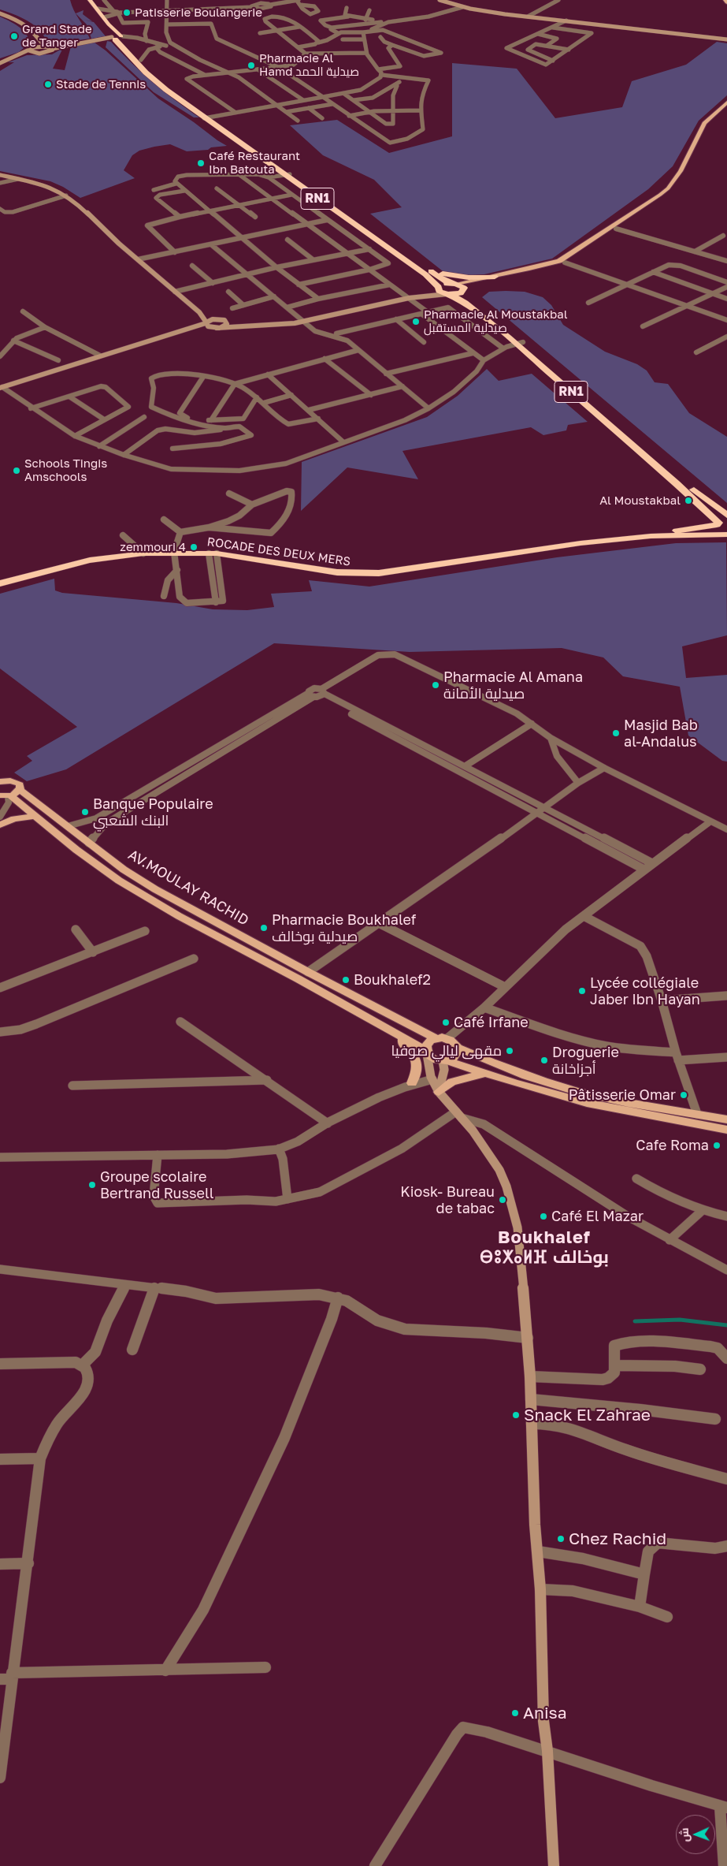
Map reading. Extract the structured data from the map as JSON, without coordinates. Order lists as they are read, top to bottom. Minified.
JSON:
{"streets":{"highway":["RN1","ROCADE DES DEUX MERS"],"main road":["AV.MOULAY RACHID"]},"crossings":[["RN1","ROCADE DES DEUX MERS"]],"districts":["Boukhalef ⴱⵓⵅⴰⵍⴼ بوخالف"],"places":["Patisserie Boulangerie","Grand Stade de Tanger","Pharmacie Al Hamd صيدلية الحمد","Stade de Tennis","Café Restaurant Ibn Batouta","Pharmacie Al Moustakbal صيدلية المستقبل","Schools Tingis Amschools","Al Moustakbal","zemmouri 4","Pharmacie Al Amana صيدلية الأمانة","Masjid Bab al-Andalus","Banque Populaire البنك الشعبي","Pharmacie Boukhalef صيدلية بوخالف","Boukhalef2","Lycée collégiale Jaber Ibn Hayan","Café Irfane","مقهى ليالي صوفيا","Droguerie أجزاخانة","Pâtisserie Omar","Cafe Roma","Groupe scolaire Bertrand Russell","Kiosk- Bureau de tabac","Café El Mazar","Snack El Zahrae","Chez Rachid","Anisa"],"north":"left"}
